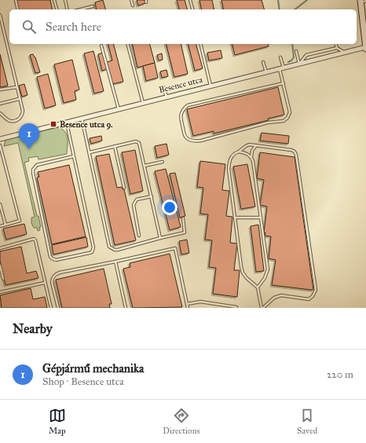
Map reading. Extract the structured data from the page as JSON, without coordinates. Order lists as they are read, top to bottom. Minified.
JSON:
{"streets":{"street":["Besence utca"]},"places":{"transit":["Besence utca 9."]},"page":{"search":"Search here","pins":"1","heading":"Nearby","list":[{"mark":"1","name":"Gépjármű mechanika","note":"Shop · Besence utca","value":"220 m"}],"nav":["Map","Directions","Saved"]}}
